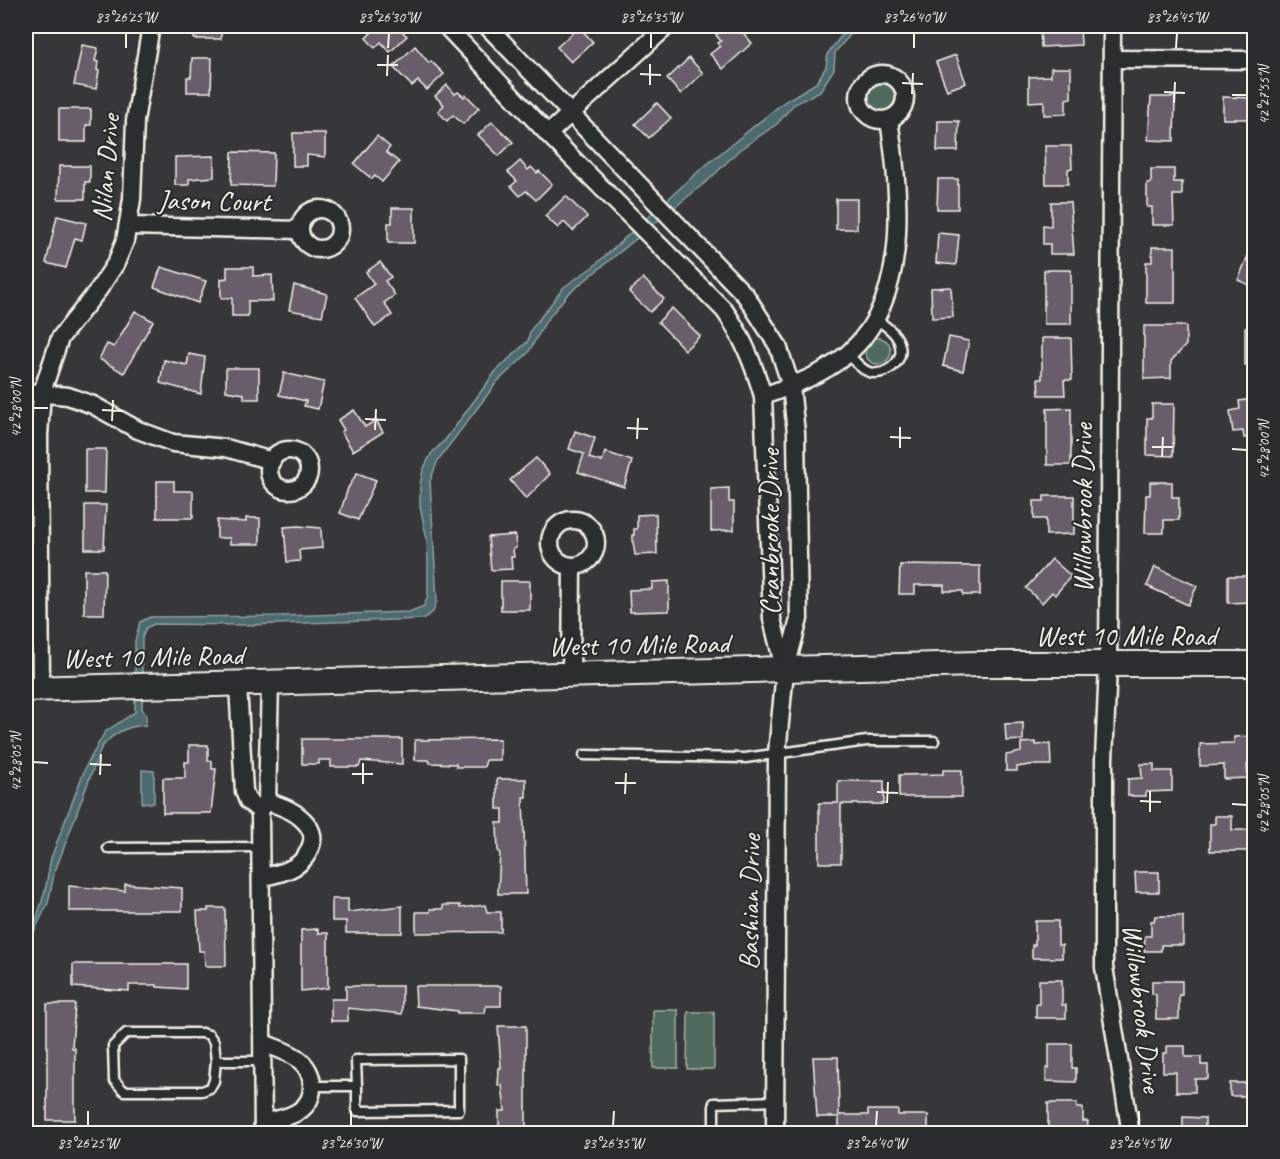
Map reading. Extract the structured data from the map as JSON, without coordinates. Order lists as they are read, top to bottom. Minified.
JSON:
{"streets":{"main road":["West 10 Mile Road"],"street":["Nilan Drive","Jason Court","Willowbrook Drive","Cranbrooke Drive","Bashian Drive"]},"crossings":[["Nilan Drive","Jason Court"],["Nilan Drive","West 10 Mile Road"],["Willowbrook Drive","West 10 Mile Road"],["Cranbrooke Drive","West 10 Mile Road"],["Cranbrooke Drive","Bashian Drive"],["West 10 Mile Road","Bashian Drive"]],"coordinates":["83°26'25\"W","83°26'30\"W","83°26'35\"W","83°26'40\"W","83°26'45\"W","42°27'55\"N","42°28'00\"N","42°28'05\"N"]}
